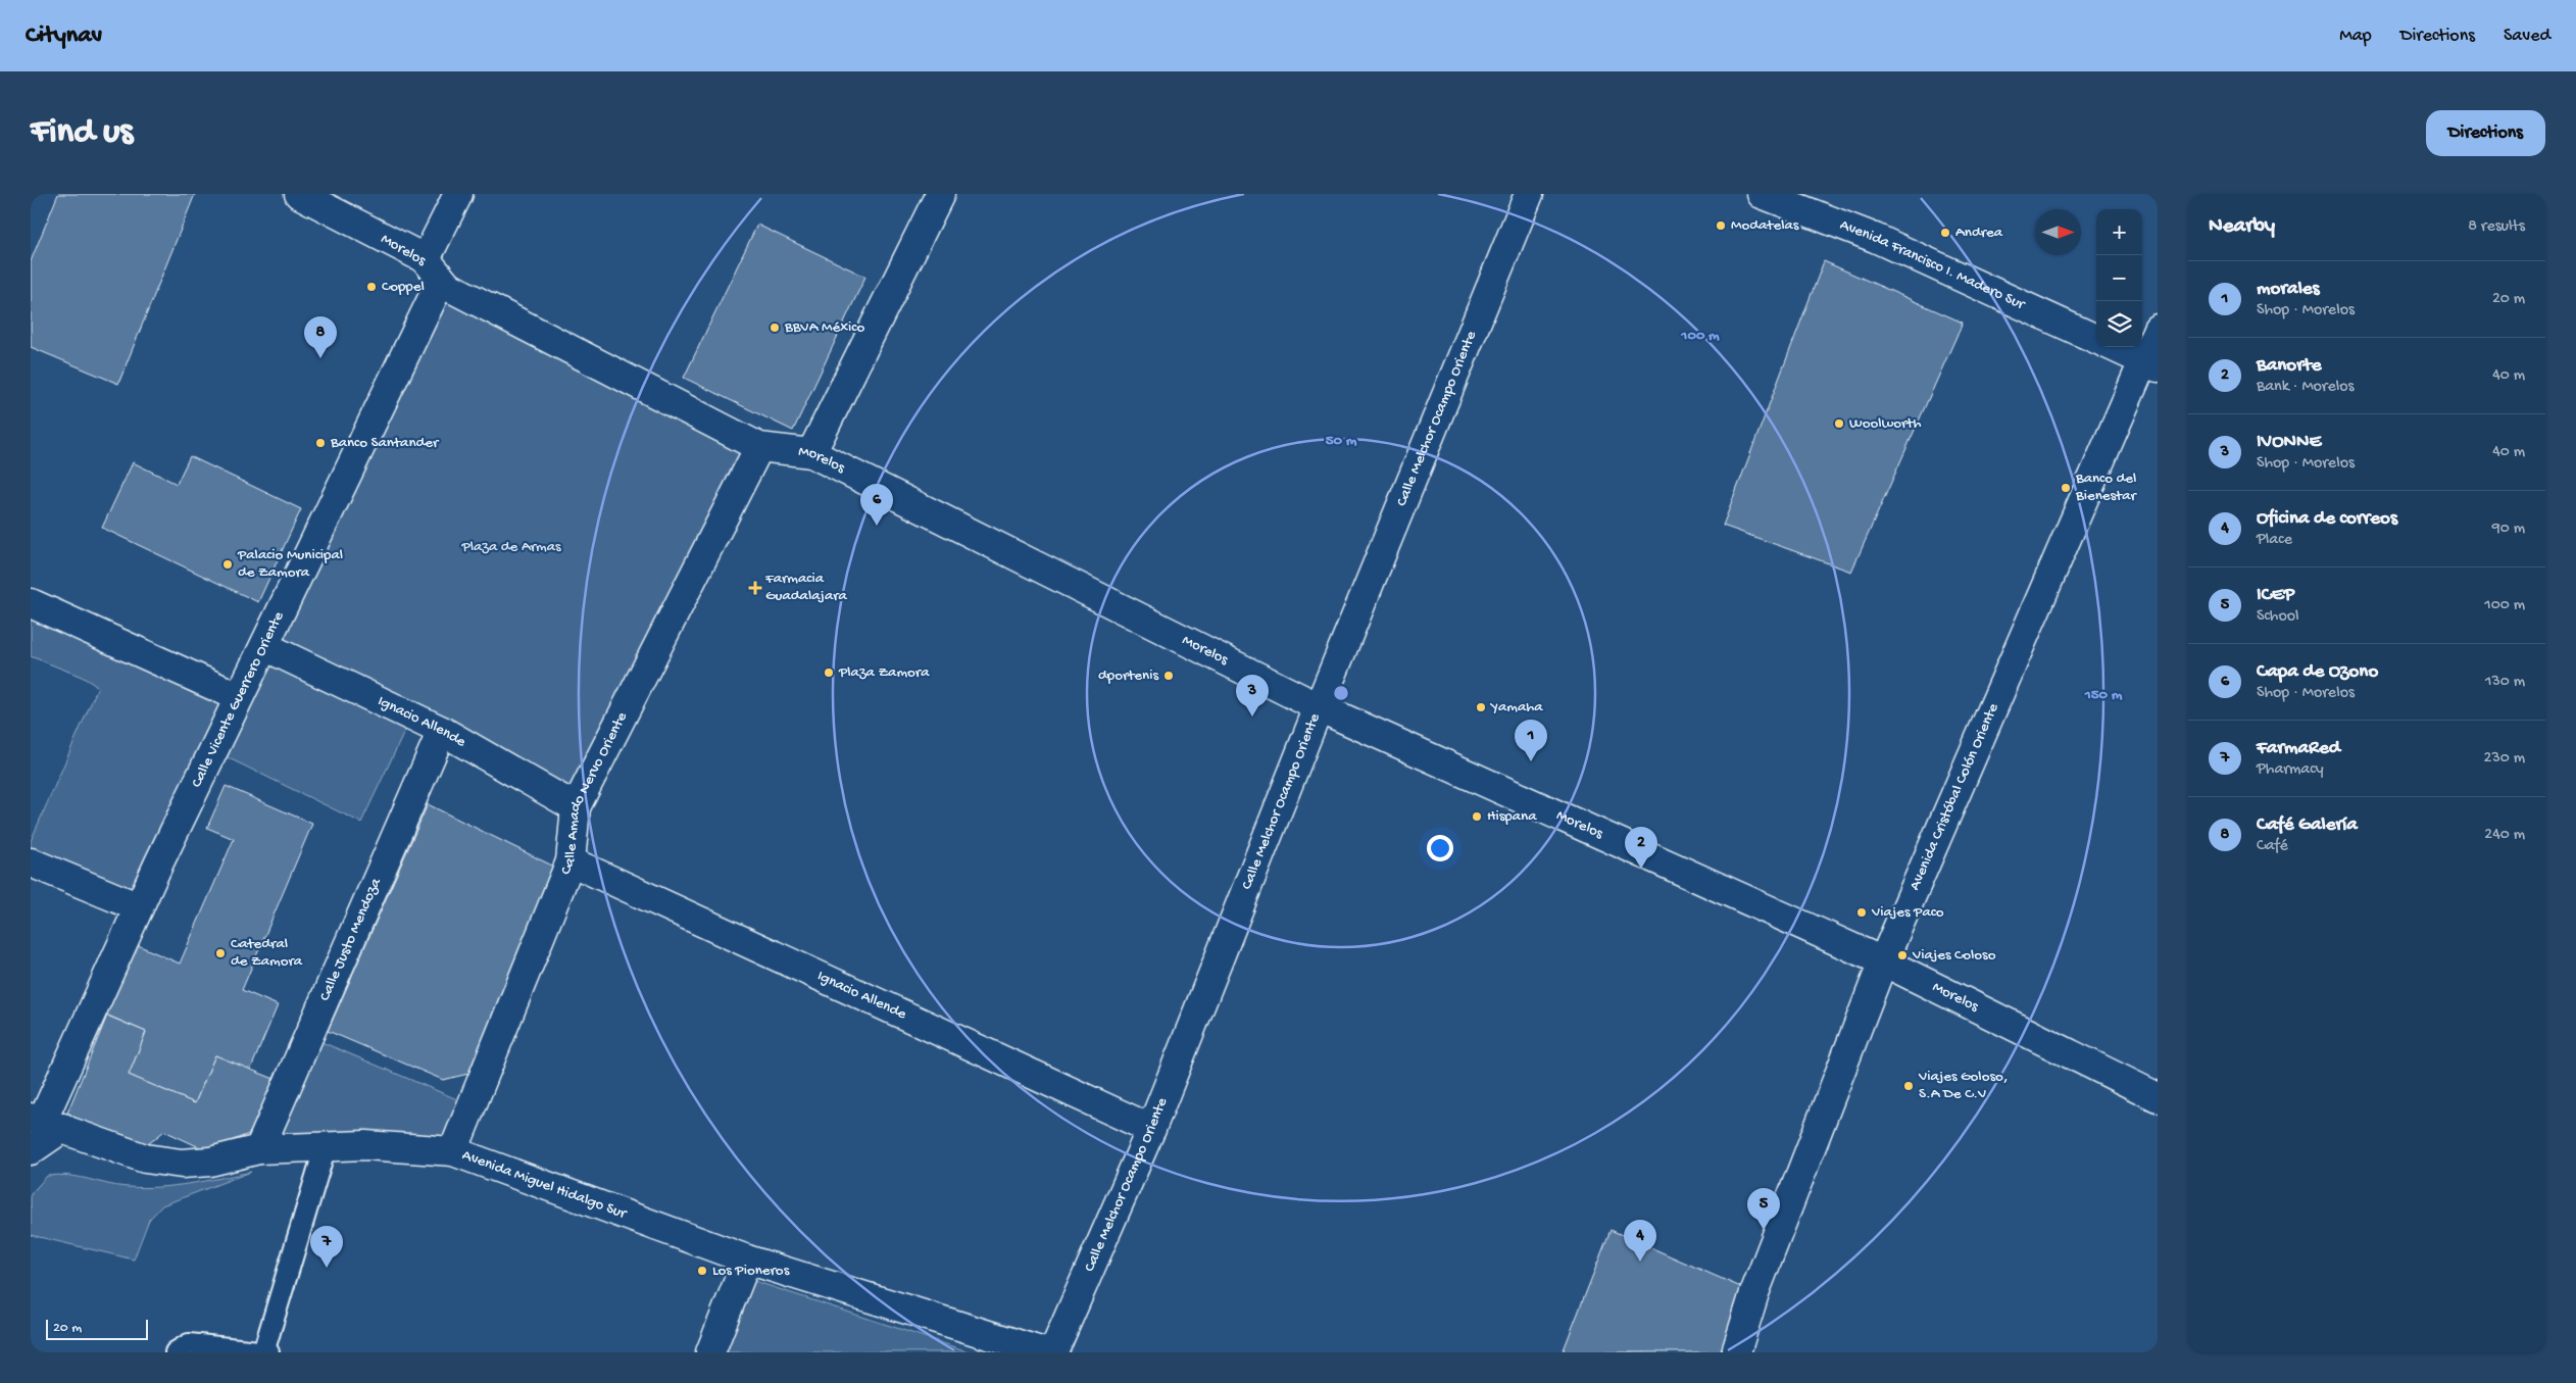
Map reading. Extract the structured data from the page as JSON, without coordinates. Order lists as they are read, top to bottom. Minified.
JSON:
{"streets":{"street":["Morelos","Avenida Francisco I. Madero Sur","Calle Melchor Ocampo Oriente","Calle Vicente Guerrero Oriente","Ignacio Allende","Calle Amado Nervo Oriente","Avenida Cristóbal Colón Oriente","Calle Justo Mendoza","Avenida Miguel Hidalgo Sur"]},"crossings":[["Morelos","Calle Melchor Ocampo Oriente"],["Morelos","Calle Vicente Guerrero Oriente"],["Morelos","Calle Amado Nervo Oriente"],["Morelos","Avenida Cristóbal Colón Oriente"],["Calle Melchor Ocampo Oriente","Ignacio Allende"],["Calle Vicente Guerrero Oriente","Ignacio Allende"],["Calle Vicente Guerrero Oriente","Avenida Miguel Hidalgo Sur"],["Ignacio Allende","Calle Amado Nervo Oriente"],["Ignacio Allende","Calle Justo Mendoza"],["Calle Amado Nervo Oriente","Avenida Miguel Hidalgo Sur"],["Calle Justo Mendoza","Avenida Miguel Hidalgo Sur"]],"parks":["Plaza de Armas"],"places":{"other":["Modatelas","Andrea","Coppel","BBVA México","Woolworth","Banco Santander","Banco del Bienestar","Palacio Municipal de Zamora","Plaza Zamora","dportenis","Yamaha","Hispana","Viajes Paco","Catedral de Zamora","Viajes Coloso","Viajes Goloso, S.A De C.V","Los Pioneros"],"health":["Farmacia Guadalajara"]},"scale_bar":"20 m","north":"right","page":{"header":"Citynav","nav":["Map","Directions","Saved"],"buttons":"Directions","title":"Find us","heading":["Nearby","8 results"],"map_buttons":["+","−"],"list":[{"mark":"1","name":"morales","note":"Shop · Morelos","value":"20 m"},{"mark":"2","name":"Banorte","note":"Bank · Morelos","value":"40 m"},{"mark":"3","name":"IVONNE","note":"Shop · Morelos","value":"40 m"},{"mark":"4","name":"Oficina de correos","note":"Place","value":"90 m"},{"mark":"5","name":"ICEP","note":"School","value":"100 m"},{"mark":"6","name":"Capa de Ozono","note":"Shop · Morelos","value":"130 m"},{"mark":"7","name":"FarmaRed","note":"Pharmacy","value":"230 m"},{"mark":"8","name":"Café Galería","note":"Café","value":"240 m"}],"pins":["8","6","3","1","2","5","4","7"],"scale":"20 m"},"rings":["100 m","50 m","150 m"]}
